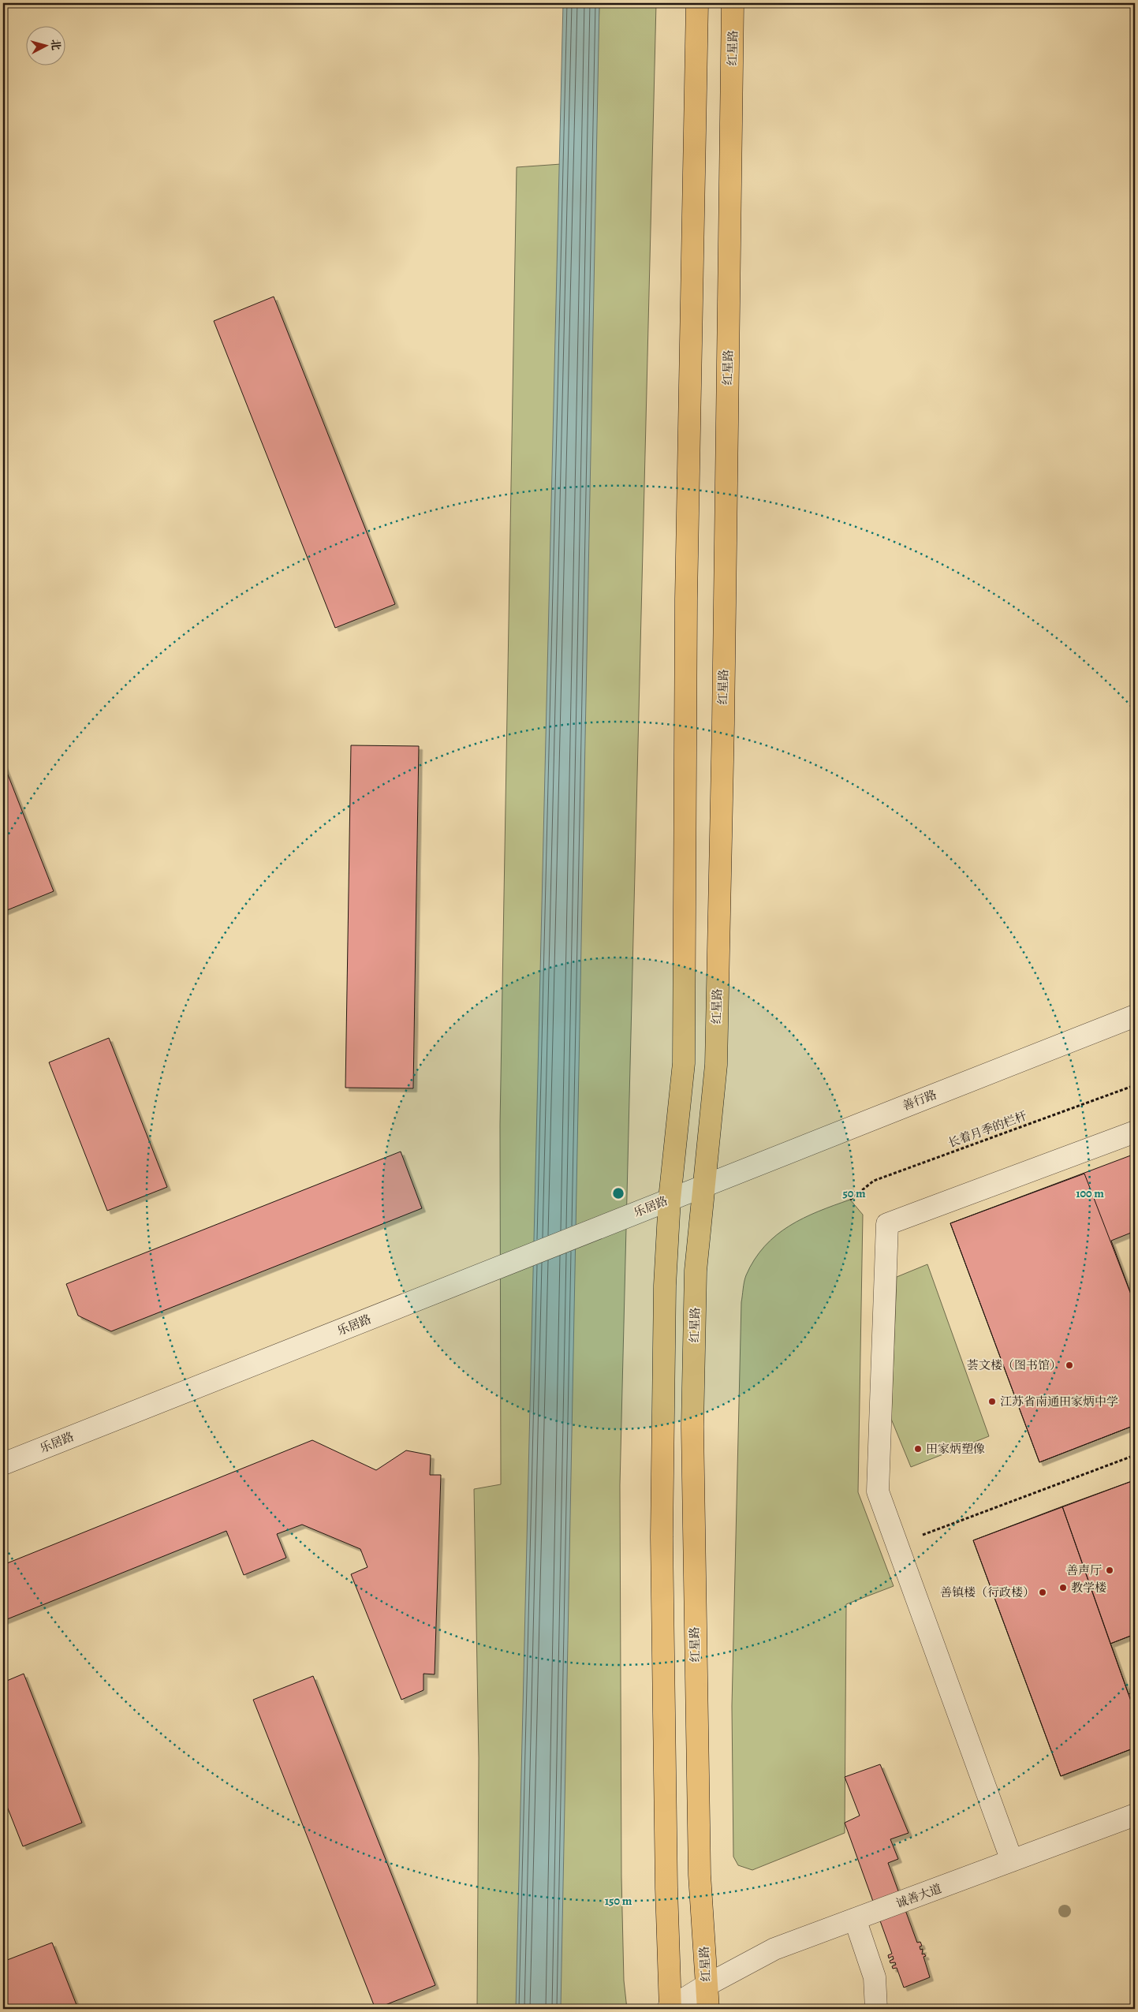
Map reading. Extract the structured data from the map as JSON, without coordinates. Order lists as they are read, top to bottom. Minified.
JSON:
{"streets":{"main road":["红星路"],"street":["善行路","乐居路","诚善大道"],"path":["长着月季的栏杆"]},"crossings":[["红星路","善行路"],["红星路","乐居路"],["红星路","诚善大道"],["善行路","乐居路"]],"places":["荟文楼（图书馆）","江苏省南通田家炳中学","田家炳塑像","善声厅","教学楼","善镇楼（行政楼）"],"north":"right","rings":["50 m","100 m","150 m"]}
